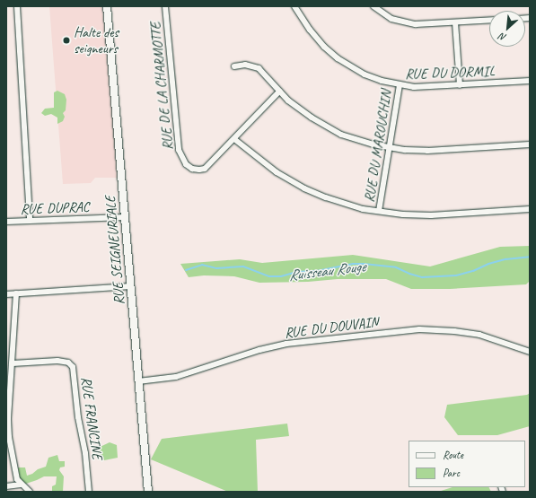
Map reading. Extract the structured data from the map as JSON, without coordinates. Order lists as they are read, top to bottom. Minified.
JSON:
{"streets":{"street":["RUE DU DORMIL","RUE DE LA CHARMOTTE","RUE DU MAROUCHIN","RUE DUPRAC","RUE SEIGNEURIALE","RUE DU DOUVAIN","RUE FRANCINE"]},"crossings":[["RUE DU DORMIL","RUE DU MAROUCHIN"],["RUE DUPRAC","RUE SEIGNEURIALE"],["RUE SEIGNEURIALE","RUE DU DOUVAIN"]],"water":["Ruisseau Rouge"],"places":["Halte des seigneurs"],"legend":["Route","Parc"],"north":"bottom left"}
